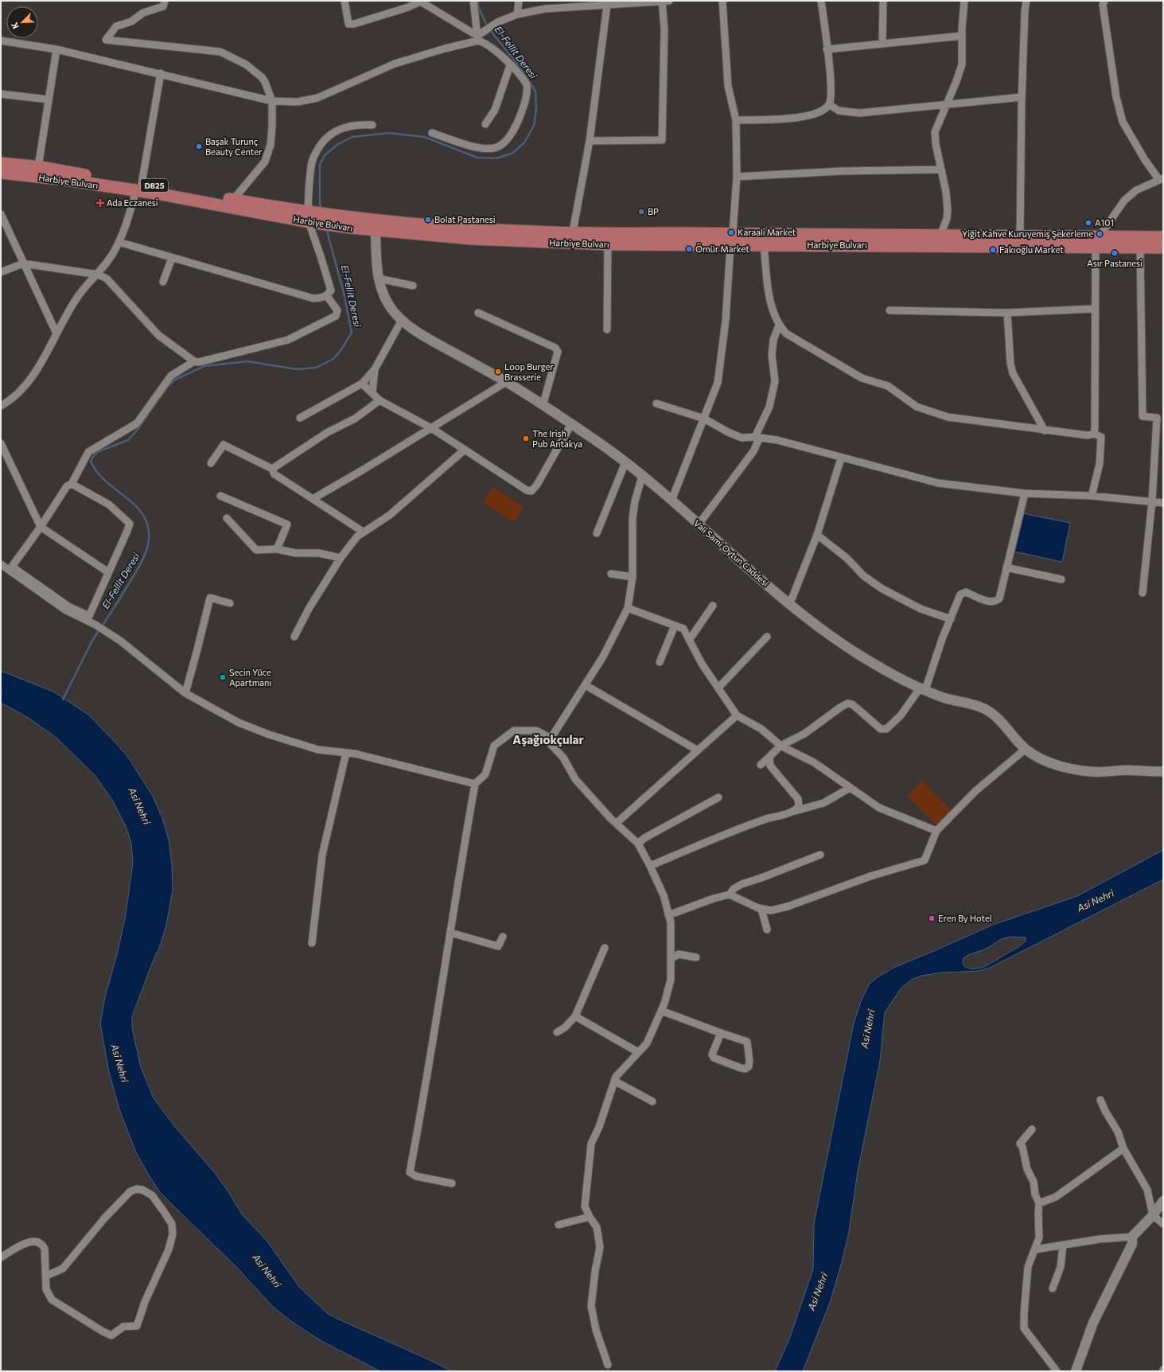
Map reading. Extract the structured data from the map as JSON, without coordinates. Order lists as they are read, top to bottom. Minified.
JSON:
{"streets":{"main road":["Harbiye Bulvarı","D825"],"street":["Vali Sami Oytun Caddesi"]},"crossings":[["Harbiye Bulvarı","Vali Sami Oytun Caddesi"]],"districts":["Aşağıokçular"],"water":["El-Fellit Deresi","Asi Nehri"],"places":{"other":["Başak Turunç Beauty Center","BP","Bolat Pastanesi","A101","Karaali Market","Yiğit Kahve Kuruyemiş Şekerleme","Ömür Market","Fakıoğlu Market","Asır Pastanesi","Loop Burger Brasserie","The Irish Pub Antakya","Secin Yüce Apartmanı","Eren By Hotel"],"health":["Ada Eczanesi"]},"north":"bottom left"}
